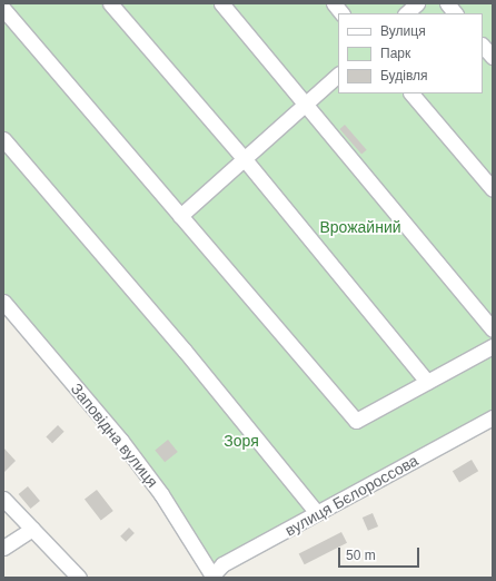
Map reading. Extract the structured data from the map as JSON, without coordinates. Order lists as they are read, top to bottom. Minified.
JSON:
{"streets":{"street":["Заповідна вулиця","вулиця Бєлороссова"]},"crossings":[["Заповідна вулиця","вулиця Бєлороссова"]],"parks":["Врожайний","Зоря"],"legend":["Вулиця","Парк","Будівля"],"scale_bar":"50 m"}
